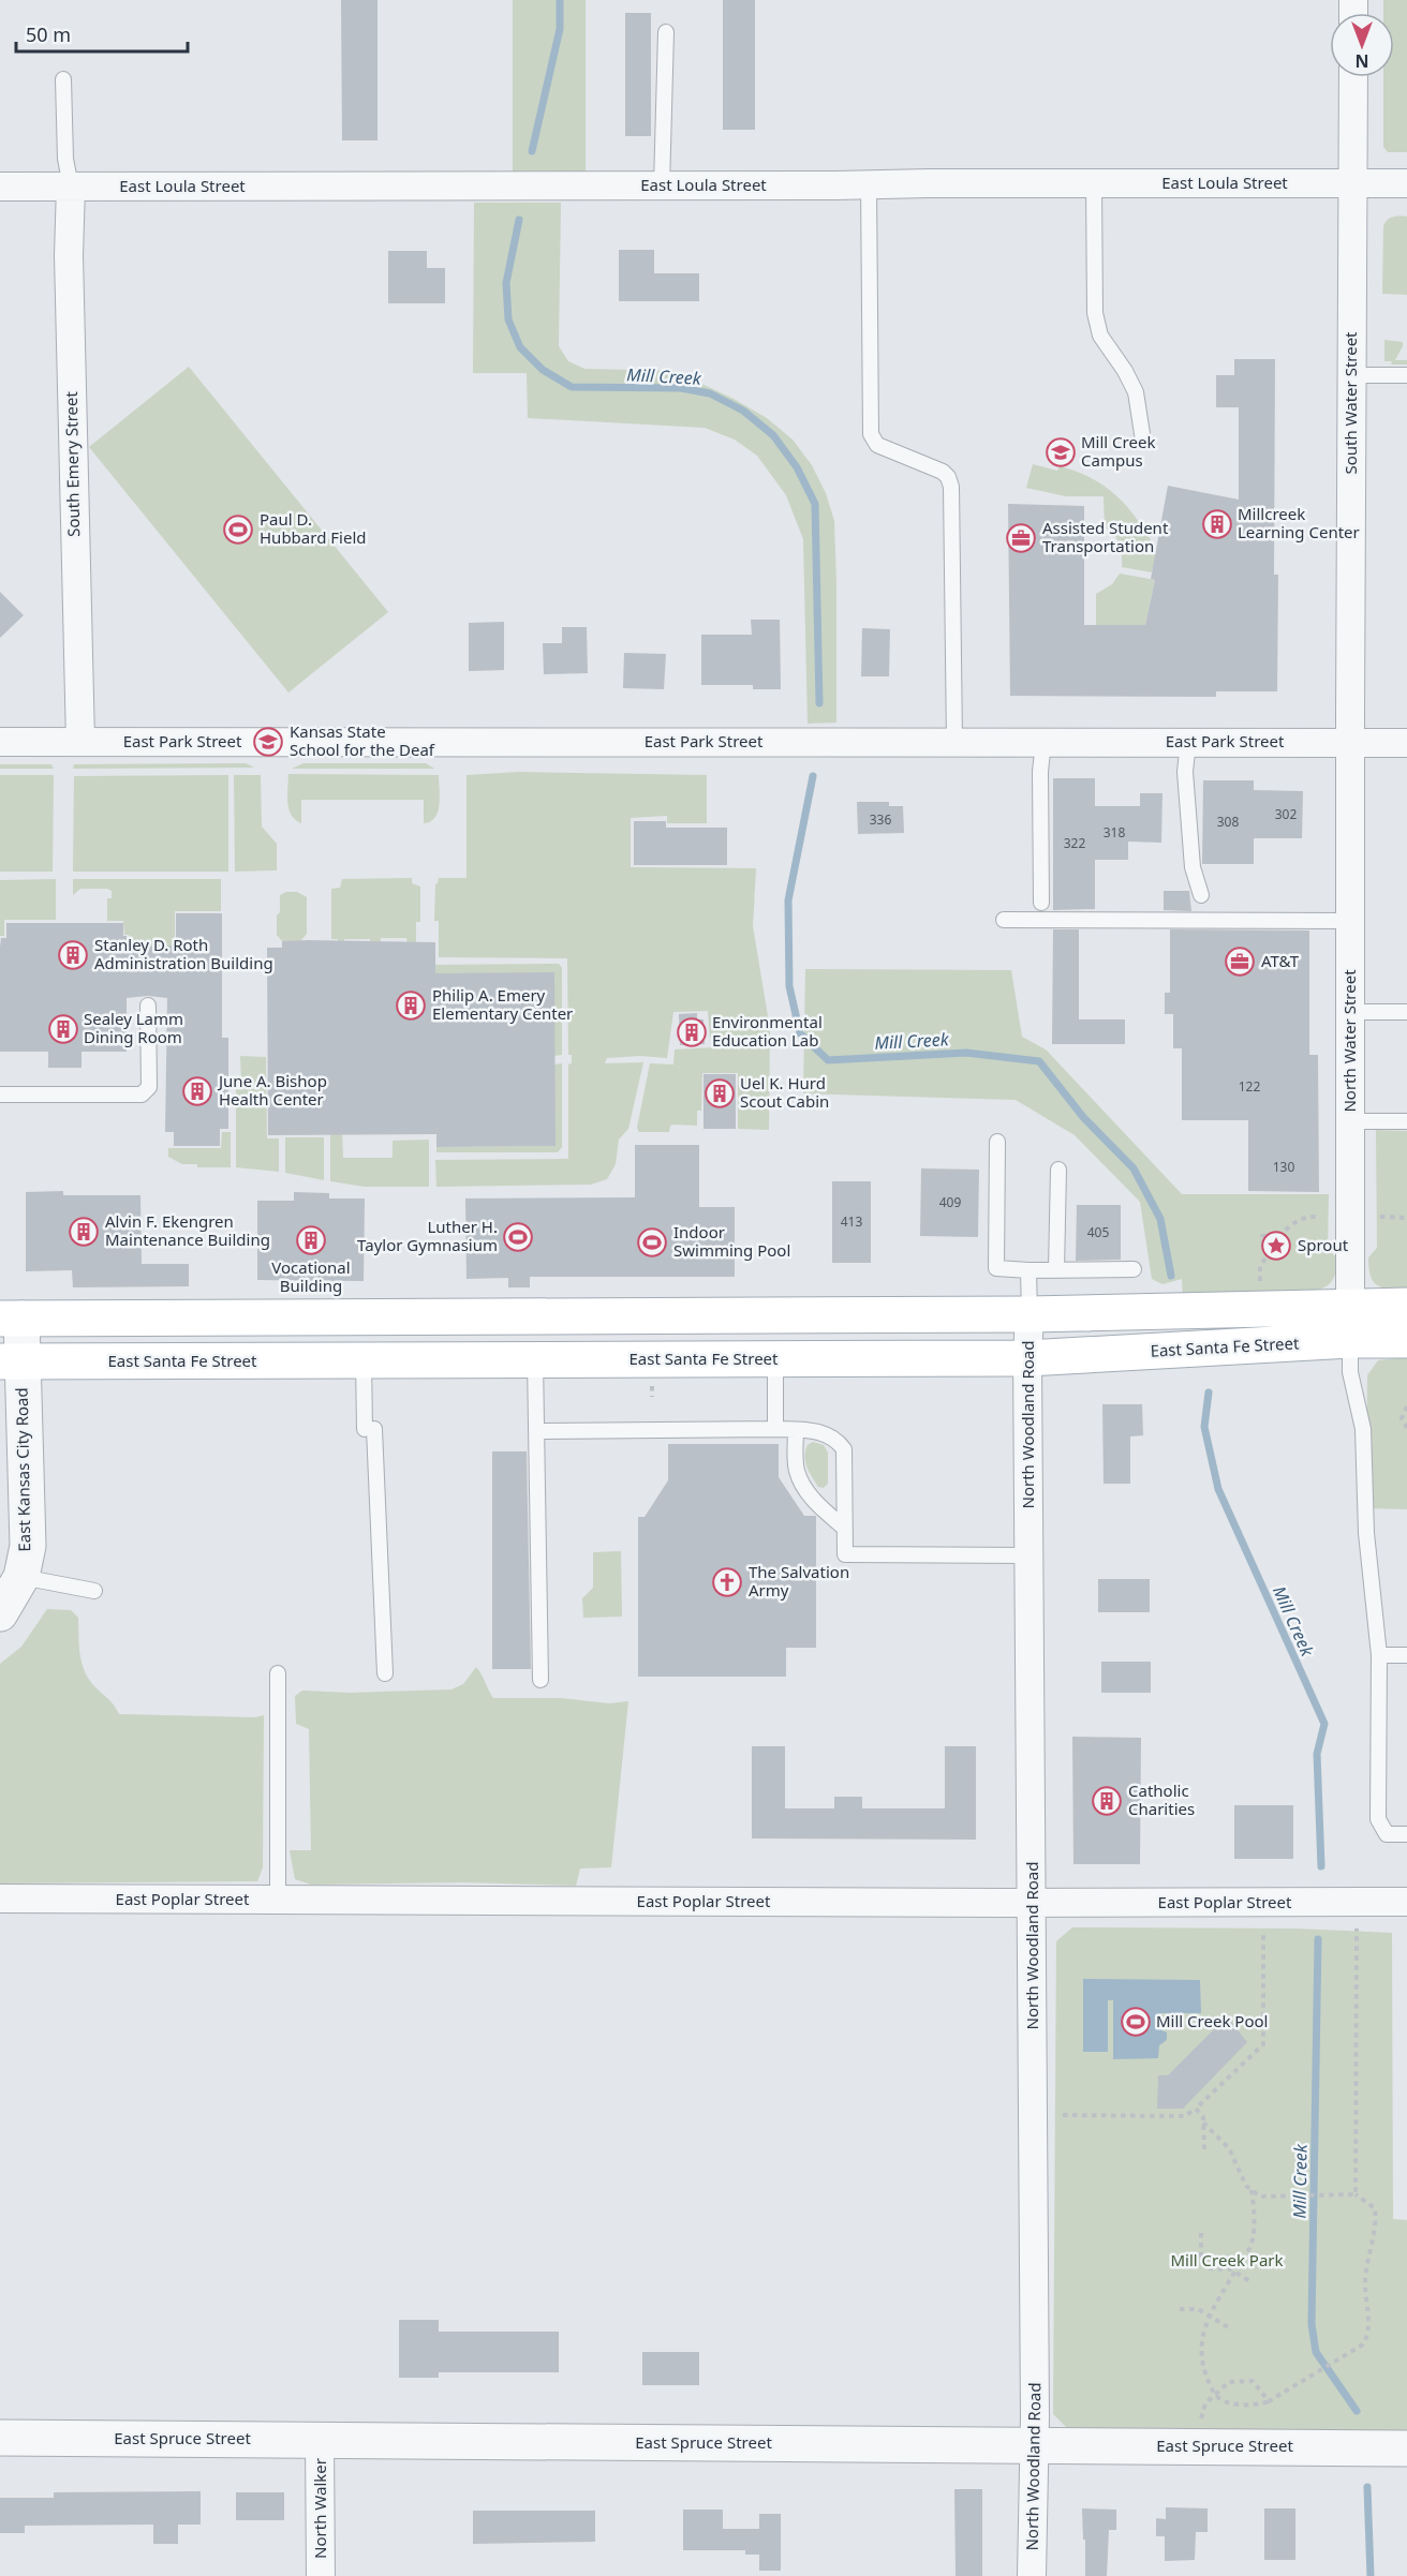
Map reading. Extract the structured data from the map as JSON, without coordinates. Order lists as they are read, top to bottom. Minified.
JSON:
{"streets":{"main road":["East Santa Fe Street"],"street":["East Loula Street","South Water Street","South Emery Street","East Park Street","North Water Street","North Woodland Road","East Kansas City Road","East Poplar Street","East Spruce Street","North Walker"]},"crossings":[["East Loula Street","South Water Street"],["East Loula Street","South Emery Street"],["South Water Street","East Park Street"],["South Water Street","North Water Street"],["South Emery Street","East Park Street"],["East Park Street","North Water Street"],["North Water Street","East Santa Fe Street"],["East Santa Fe Street","North Woodland Road"],["East Santa Fe Street","East Kansas City Road"],["North Woodland Road","East Poplar Street"],["North Woodland Road","East Spruce Street"],["East Spruce Street","North Walker"]],"water":["Mill Creek"],"parks":["Mill Creek Park"],"places":{"school or university":["Mill Creek Campus","Kansas State School for the Deaf"],"building":["Millcreek Learning Center","Stanley D. Roth Administration Building","Philip A. Emery Elementary Center","Sealey Lamm Dining Room","Environmental Education Lab","June A. Bishop Health Center","Uel K. Hurd Scout Cabin","Alvin F. Ekengren Maintenance Building","Vocational Building","Catholic Charities"],"sports":["Paul D. Hubbard Field","Luther H. Taylor Gymnasium","Indoor Swimming Pool","Mill Creek Pool"],"office":["Assisted Student Transportation","AT&T"],"place":["Sprout"],"church":["The Salvation Army"]},"house_numbers":["302","336","308","318","322","122","130","409","413","405"],"scale_bar":"50 m","north":"bottom"}
